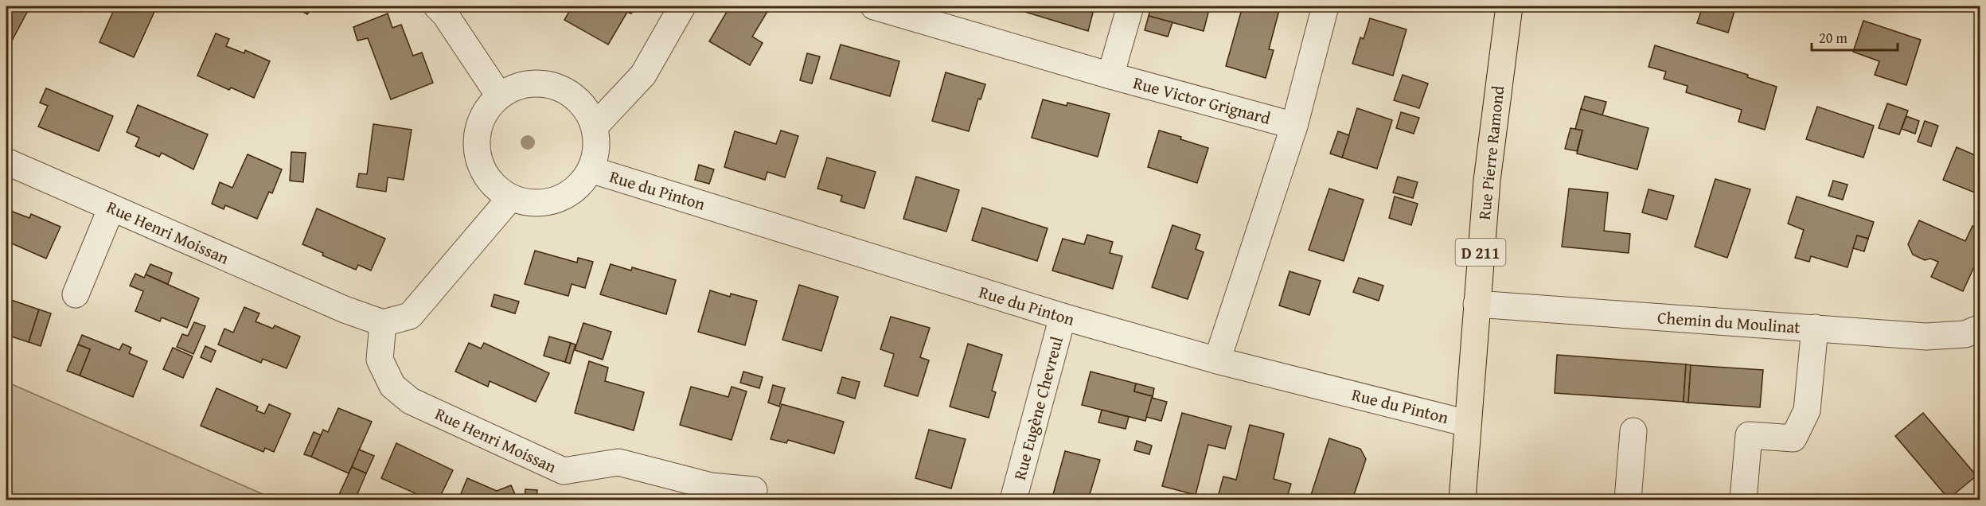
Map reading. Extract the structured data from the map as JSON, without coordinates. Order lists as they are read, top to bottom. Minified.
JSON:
{"streets":{"main road":["Rue Pierre Ramond","D 211"],"street":["Rue Victor Grignard","Rue du Pinton","Rue Henri Moissan","Chemin du Moulinat","Rue Eugène Chevreul"]},"crossings":[["Rue Victor Grignard","Rue du Pinton"],["Rue Pierre Ramond","Rue du Pinton"],["Rue Pierre Ramond","Chemin du Moulinat"],["Rue du Pinton","Rue Eugène Chevreul"]],"scale_bar":"20 m"}
